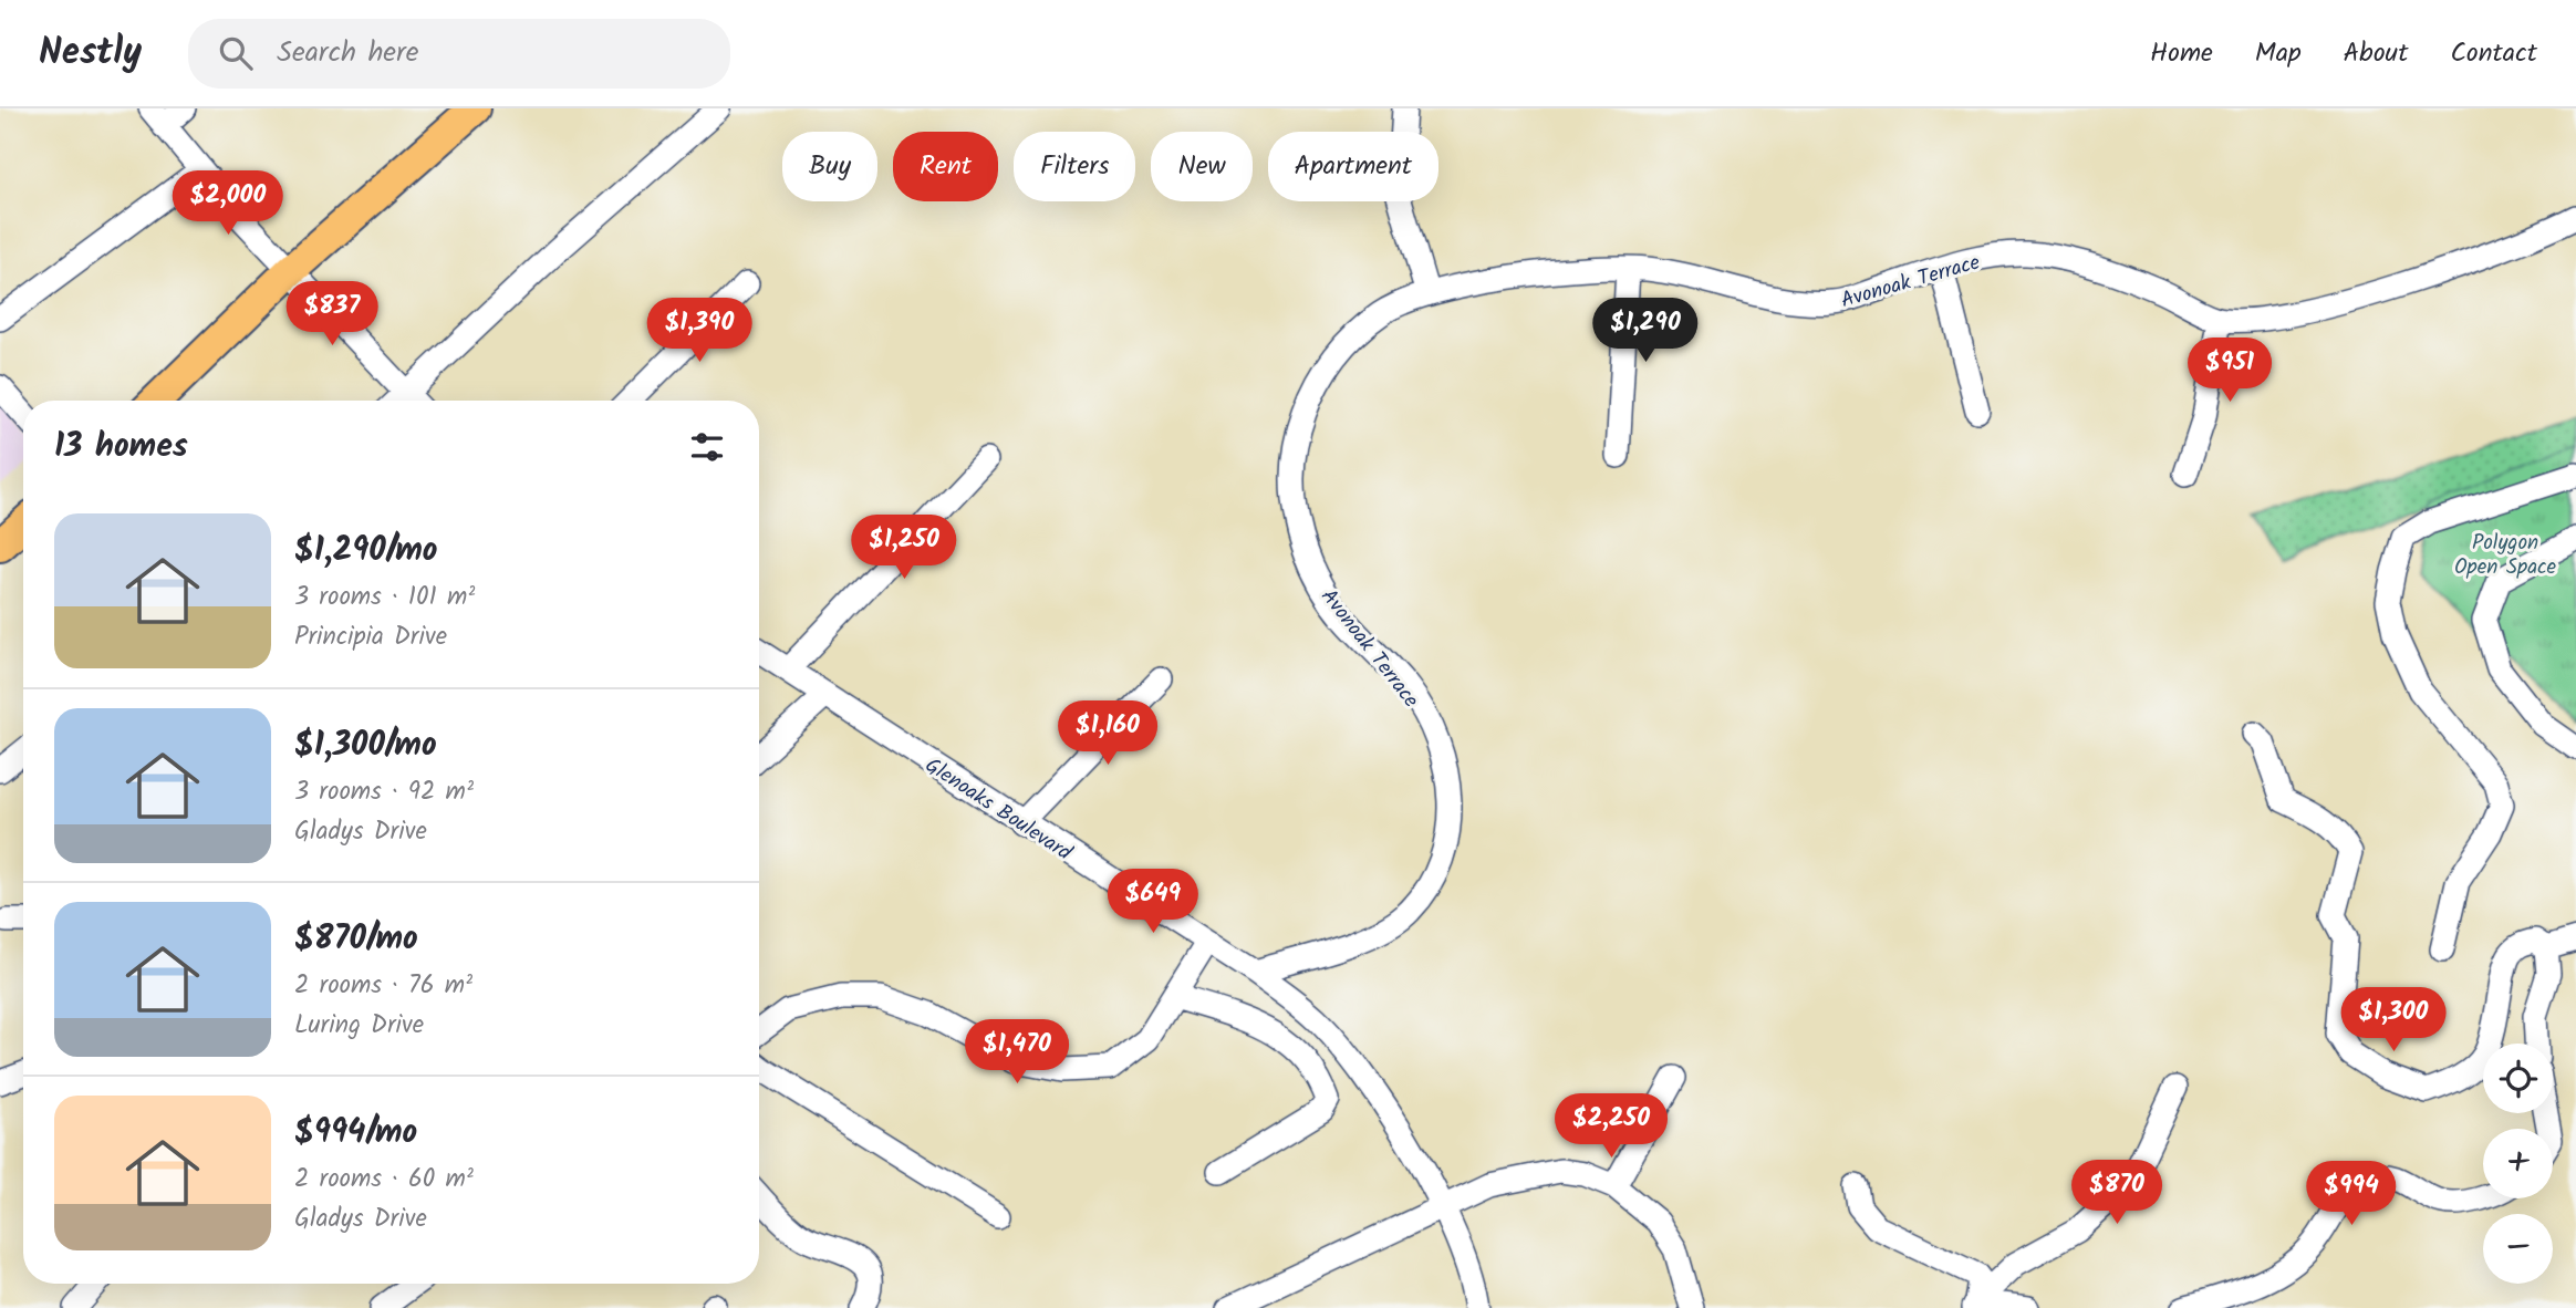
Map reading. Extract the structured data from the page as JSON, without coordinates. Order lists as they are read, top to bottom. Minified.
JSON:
{"streets":{"street":["Avonoak Terrace","Glenoaks Boulevard"]},"crossings":[["Avonoak Terrace","Glenoaks Boulevard"]],"parks":["Polygon Open Space"],"page":{"header":"Nestly","search":"Search here","nav":["Home","Map","About","Contact"],"chip":["Buy","Rent","Filters","New","Apartment"],"price":["$2,000","$837","$1,390","$1,290","$951","$1,250","$1,160","$649","$1,300","$1,470","$2,250","$870","$994"],"heading":"13 homes","list":[{"name":"$1,290/mo","note":"3 rooms · 101 m² · Principia Drive"},{"name":"$1,300/mo","note":"3 rooms · 92 m² · Gladys Drive"},{"name":"$870/mo","note":"2 rooms · 76 m² · Luring Drive"},{"name":"$994/mo","note":"2 rooms · 60 m² · Gladys Drive"}],"map_buttons":["+","−"]}}
